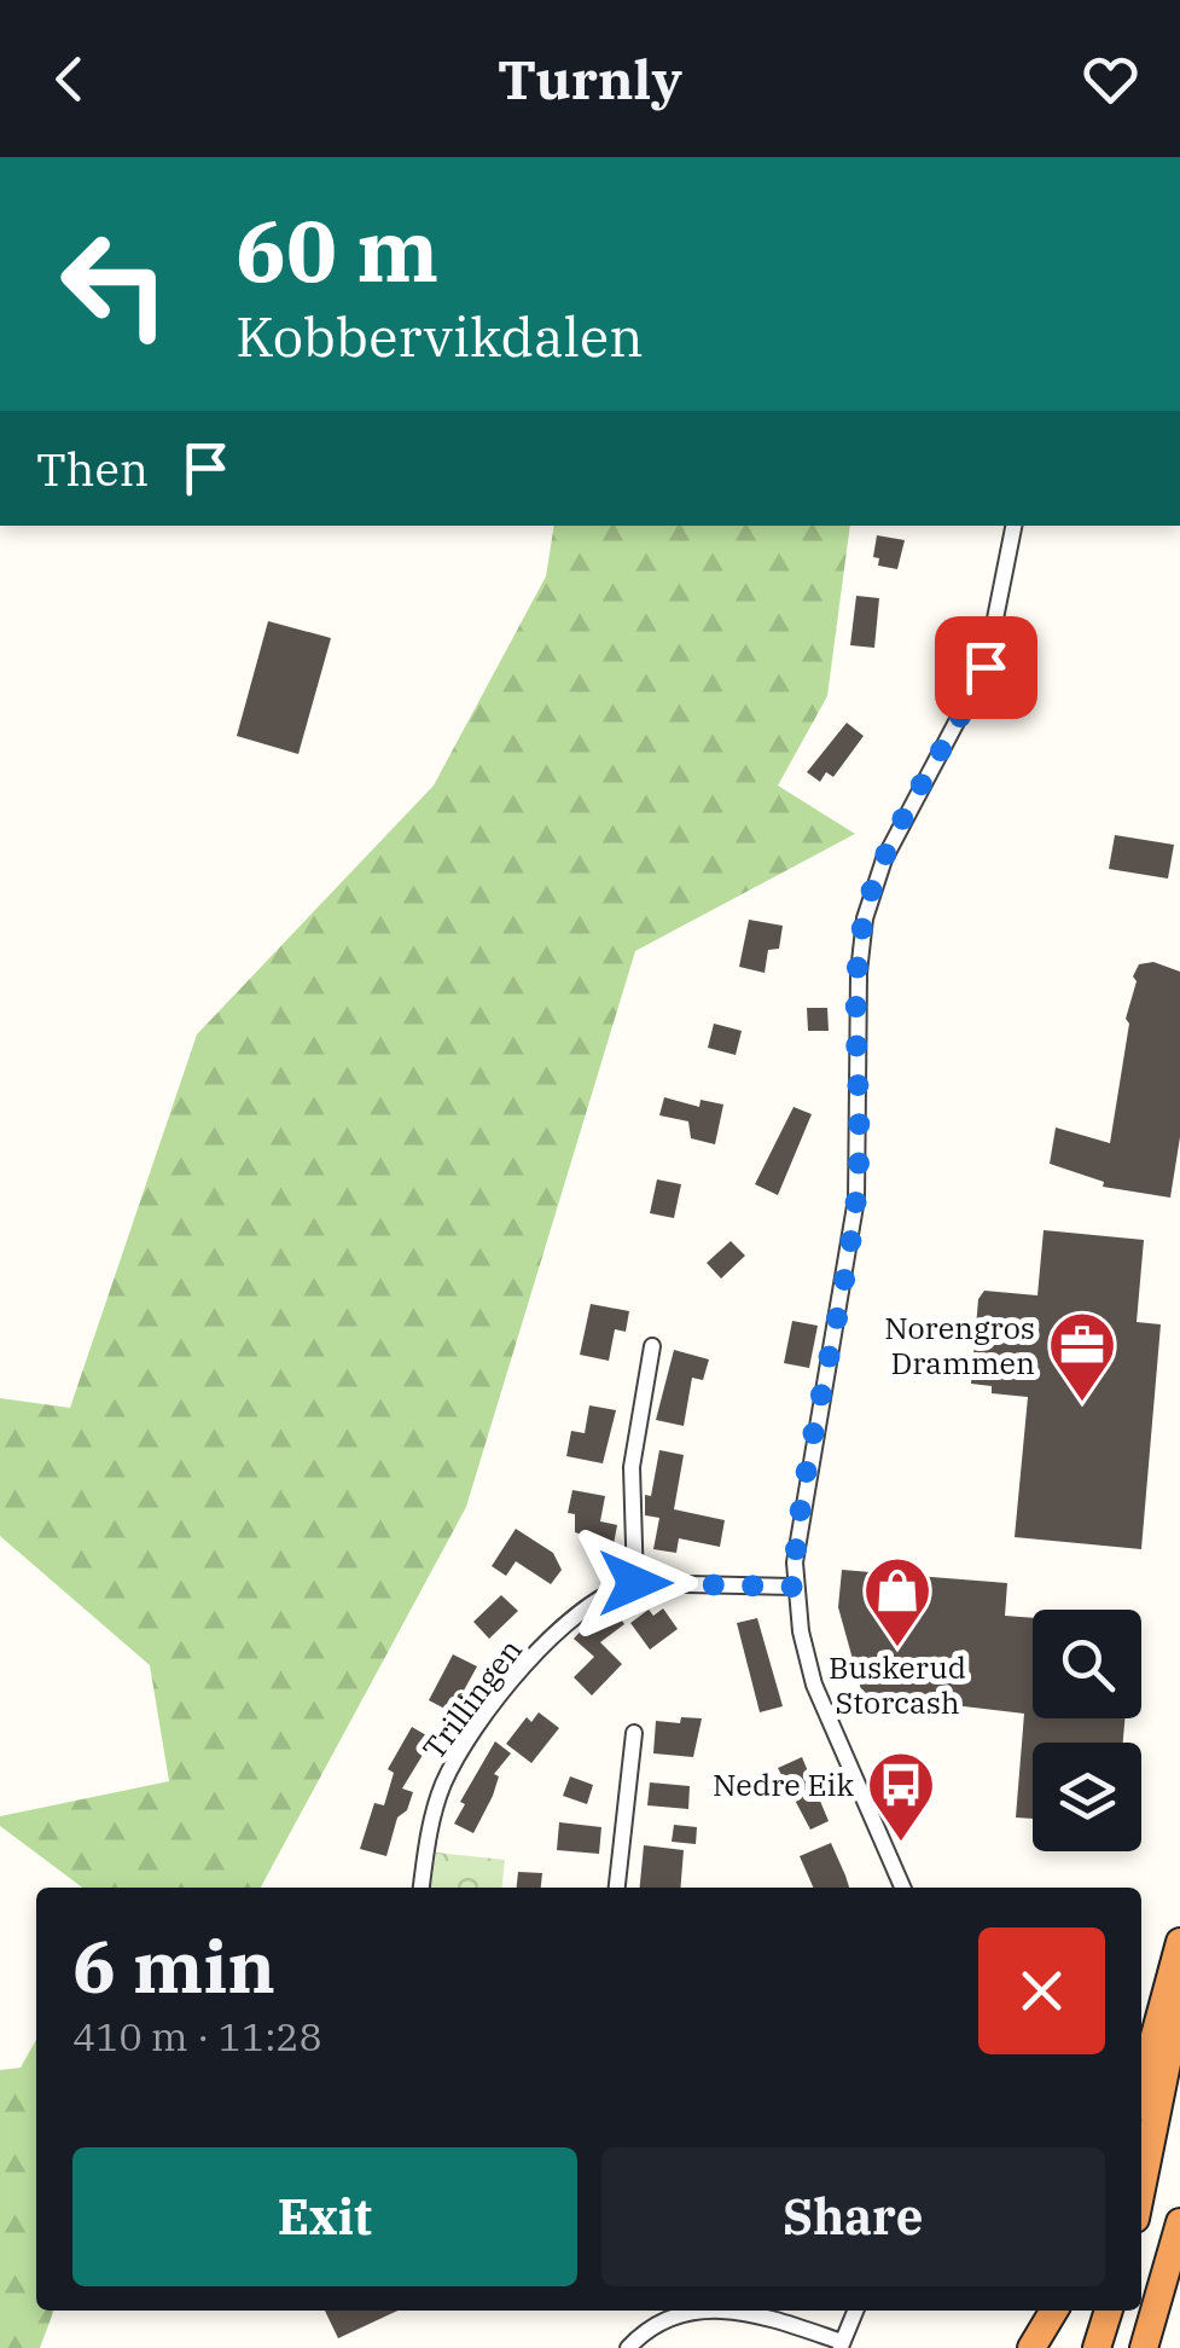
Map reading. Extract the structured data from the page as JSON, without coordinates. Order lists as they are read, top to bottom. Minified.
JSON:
{"streets":{"street":["Trillingen"]},"places":{"office":["Norengros Drammen"],"shop":["Buskerud Storcash"],"bus stop":["Nedre Eik"]},"page":{"header":"Turnly","turn":["60 m","Kobbervikdalen"],"then":"Then","heading":["6 min","410 m · 11:28"],"buttons":["Exit","Share"]}}
